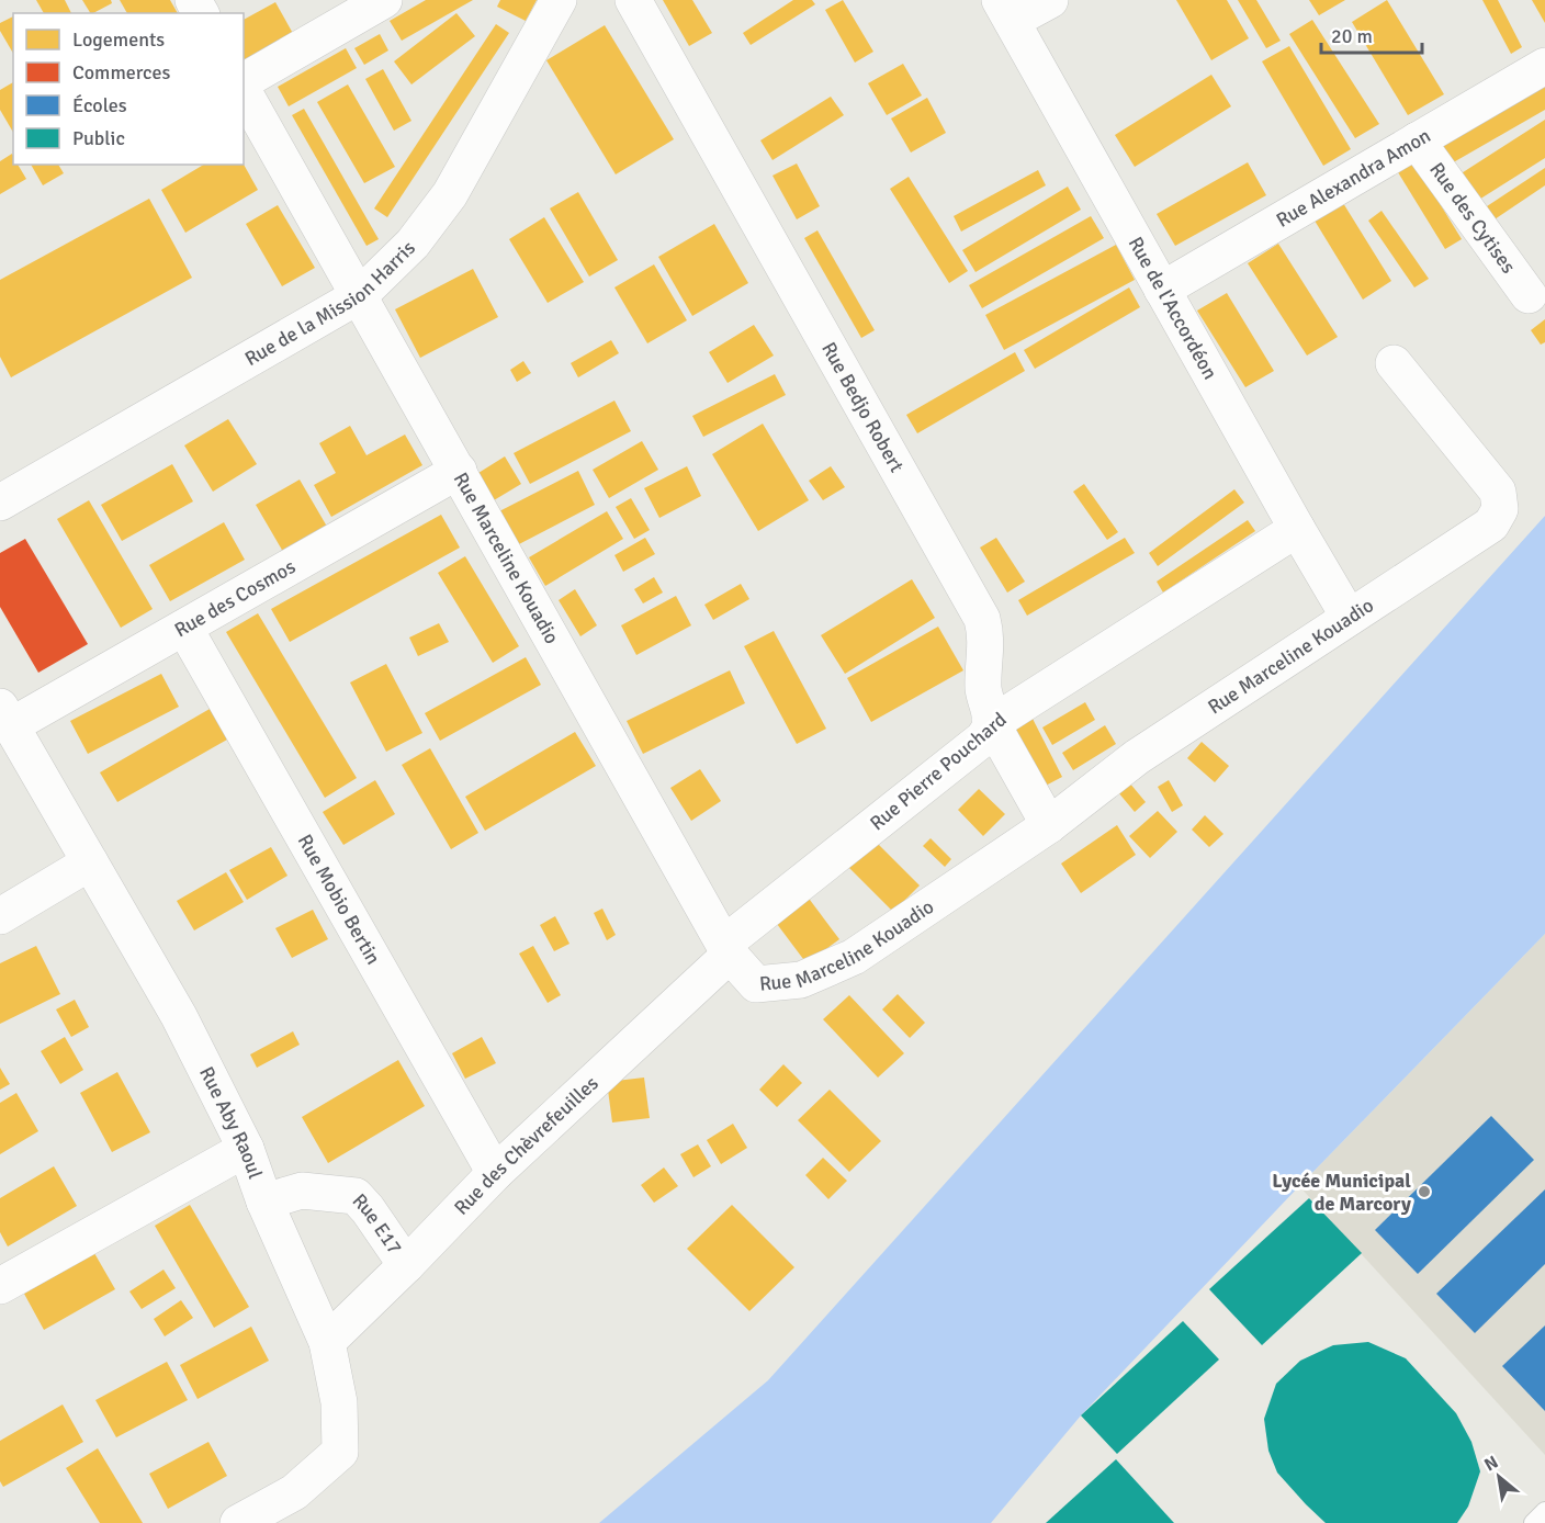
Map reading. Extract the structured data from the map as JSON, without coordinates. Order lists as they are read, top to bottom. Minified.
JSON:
{"streets":{"street":["Rue Alexandra Amon","Rue des Cytises","Rue de la Mission Harris","Rue de l'Accordéon","Rue Bedjo Robert","Rue Marceline Kouadio","Rue des Cosmos","Rue Pierre Pouchard","Rue Mobio Bertin","Rue Aby Raoul","Rue des Chèvrefeuilles","Rue E17"]},"crossings":[["Rue Alexandra Amon","Rue des Cytises"],["Rue Alexandra Amon","Rue de l'Accordéon"],["Rue de la Mission Harris","Rue Marceline Kouadio"],["Rue de l'Accordéon","Rue Marceline Kouadio"],["Rue de l'Accordéon","Rue Pierre Pouchard"],["Rue Bedjo Robert","Rue Marceline Kouadio"],["Rue Bedjo Robert","Rue Pierre Pouchard"],["Rue Marceline Kouadio","Rue des Cosmos"],["Rue Marceline Kouadio","Rue Pierre Pouchard"],["Rue Marceline Kouadio","Rue des Chèvrefeuilles"],["Rue des Cosmos","Rue Mobio Bertin"],["Rue des Cosmos","Rue Aby Raoul"],["Rue Pierre Pouchard","Rue des Chèvrefeuilles"],["Rue Mobio Bertin","Rue des Chèvrefeuilles"],["Rue Aby Raoul","Rue des Chèvrefeuilles"],["Rue Aby Raoul","Rue E17"],["Rue des Chèvrefeuilles","Rue E17"]],"places":["Lycée Municipal de Marcory"],"legend":["Logements","Commerces","Écoles","Public"],"scale_bar":"20 m","north":"top left"}
